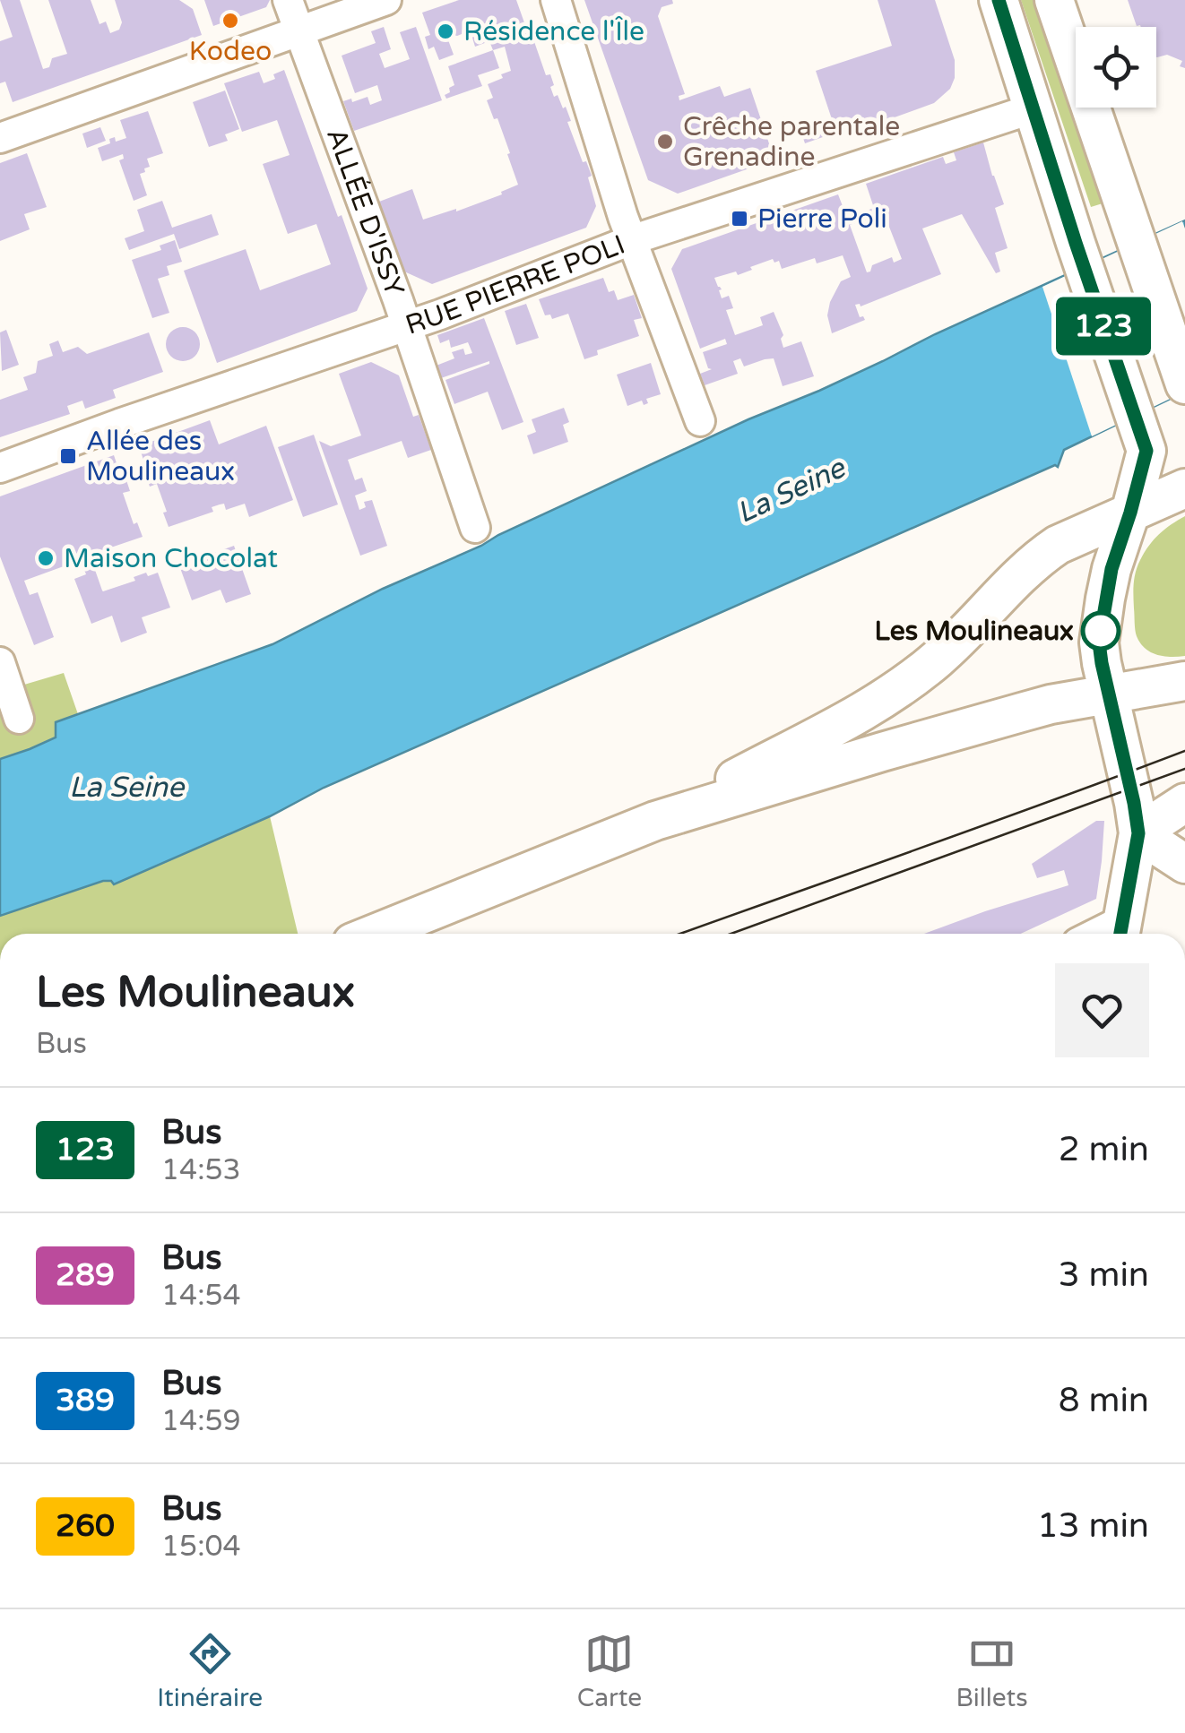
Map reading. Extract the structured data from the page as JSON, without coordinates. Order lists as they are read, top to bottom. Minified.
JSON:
{"streets":{"street":["ALLÉE D'ISSY","RUE PIERRE POLI"]},"crossings":[["ALLÉE D'ISSY","RUE PIERRE POLI"]],"water":["La Seine"],"places":{"other":["Kodeo","Résidence l'Île","Crêche parentale Grenadine","Maison Chocolat","Les Moulineaux"],"transit":["Pierre Poli","Allée des Moulineaux"]},"lines":["bus line 123"],"page":{"on_map":"123","heading":["Les Moulineaux","Bus"],"list":[{"mark":"123","name":"Bus","note":"14:53","value":"2 min"},{"mark":"289","name":"Bus","note":"14:54","value":"3 min"},{"mark":"389","name":"Bus","note":"14:59","value":"8 min"},{"mark":"260","name":"Bus","note":"15:04","value":"13 min"}],"tabs":["Itinéraire","Carte","Billets"]}}
